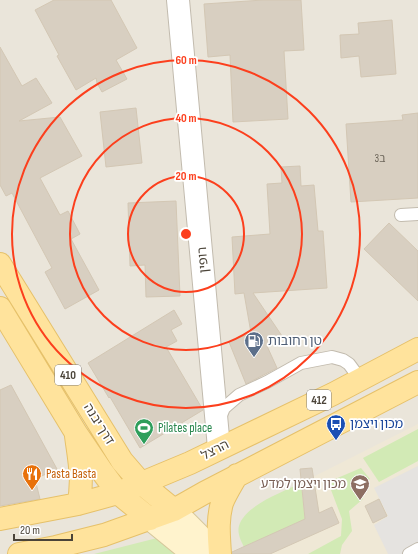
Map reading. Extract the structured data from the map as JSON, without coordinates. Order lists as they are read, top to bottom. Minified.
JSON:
{"streets":{"main road":["410","412","דרך יבנה","הרצל"],"street":["רופין"]},"crossings":[["רופין","הרצל"],["412","דרך יבנה"],["דרך יבנה","הרצל"]],"places":{"fuel station":["טן רחובות"],"bus stop":["מכון ויצמן"],"sports":["Pilates place"],"restaurant":["Pasta Basta"],"school or university":["מכון ויצמן למדע"]},"house_numbers":["3ב"],"scale_bar":"20 m","rings":["60 m","40 m","20 m"]}
